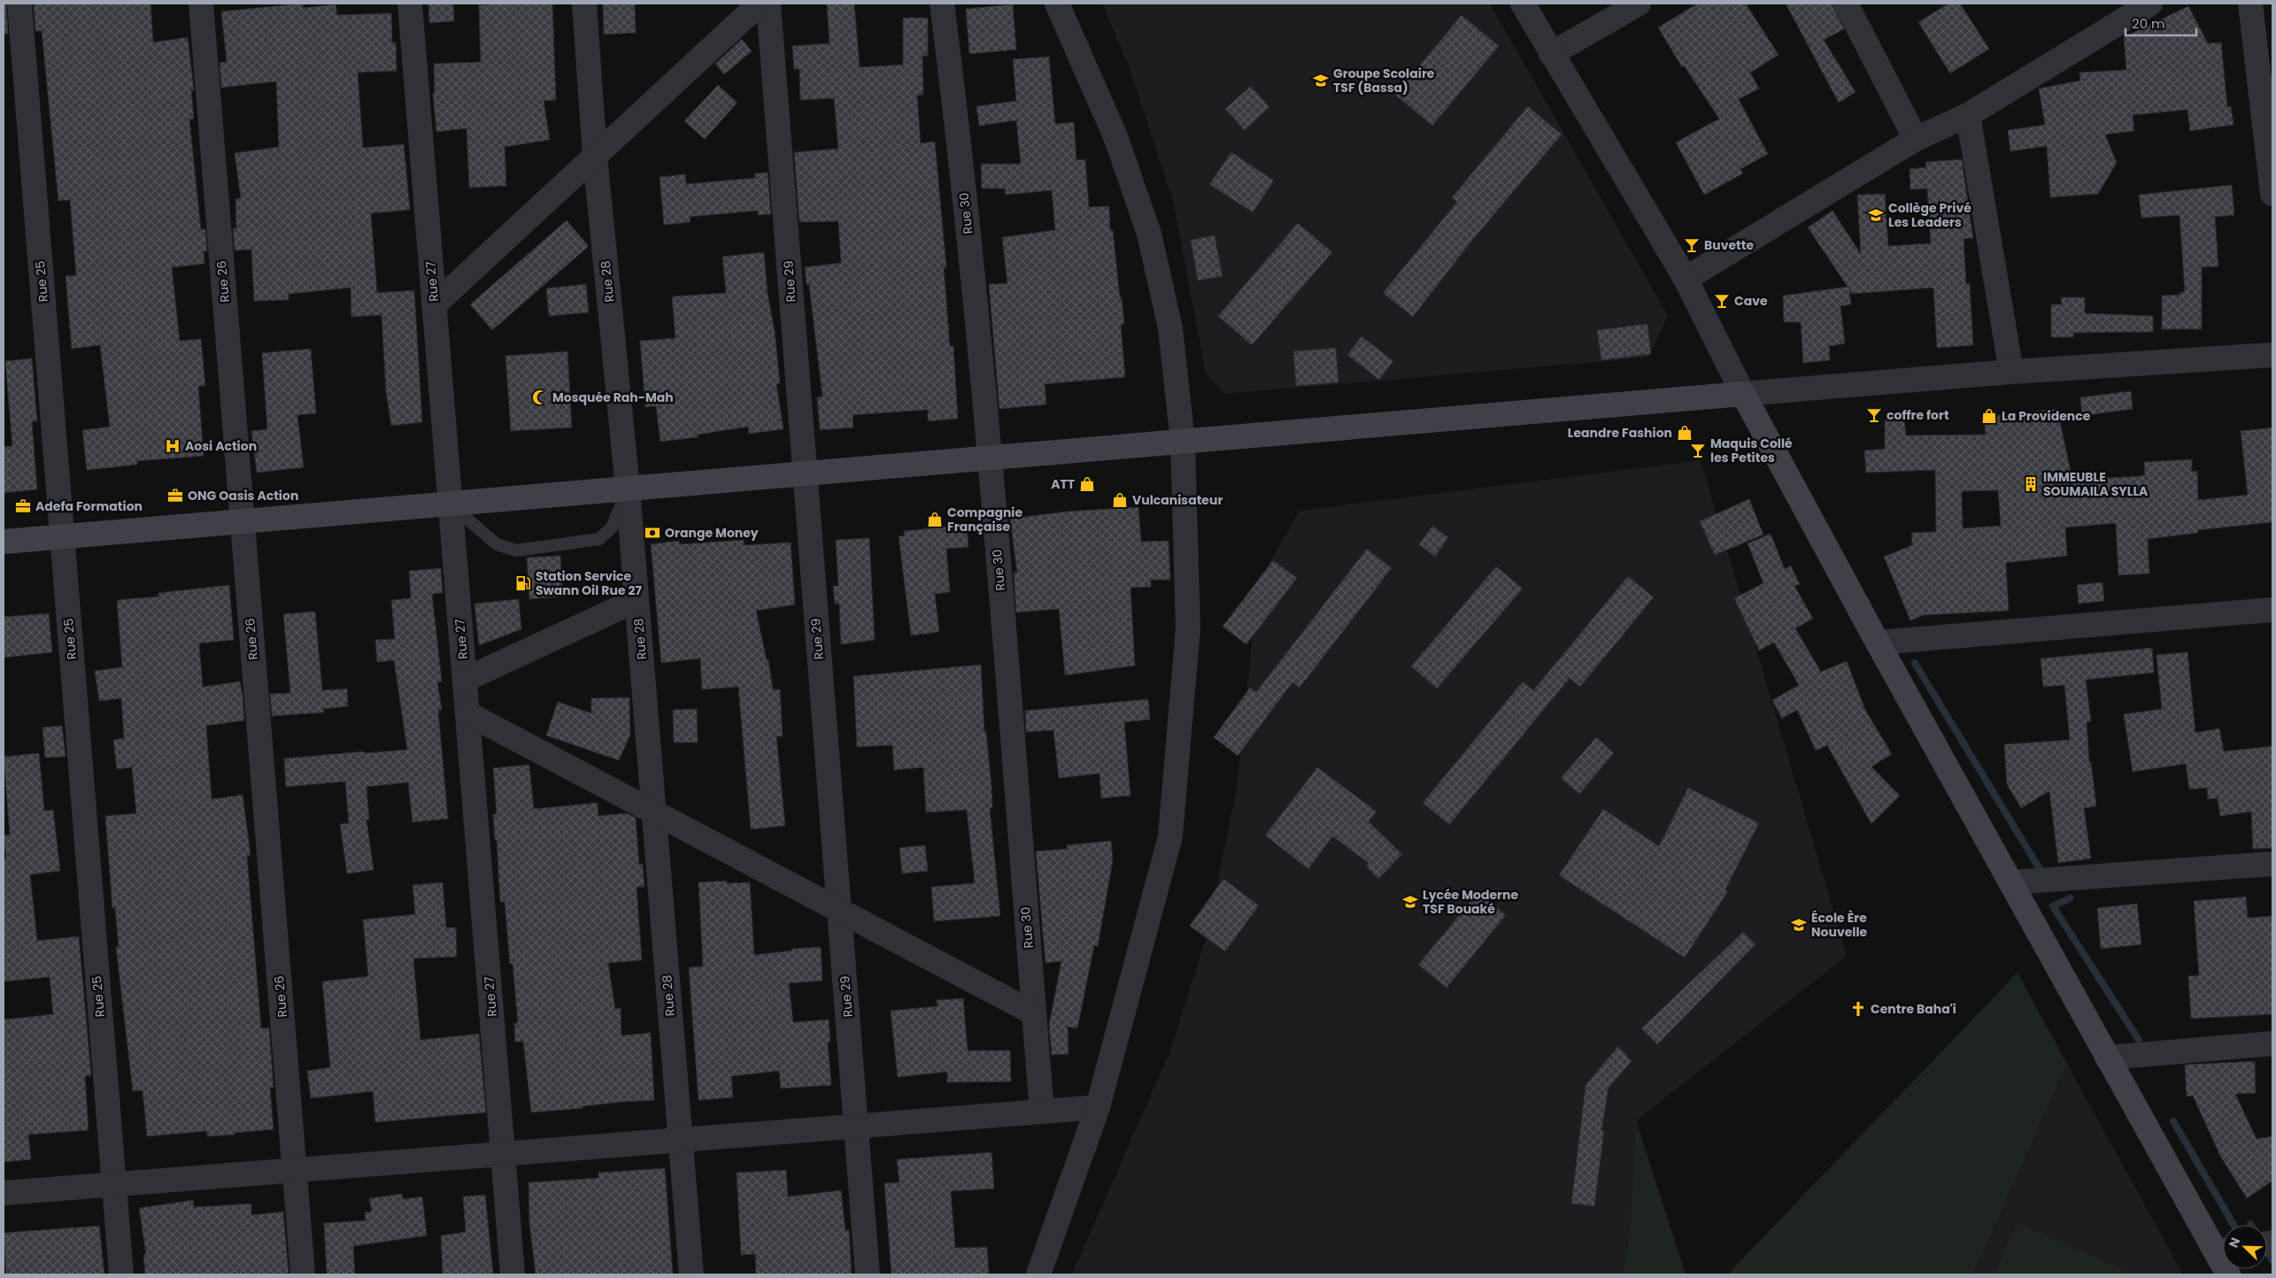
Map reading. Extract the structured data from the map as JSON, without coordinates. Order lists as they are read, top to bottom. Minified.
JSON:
{"streets":{"street":["Rue 30","Rue 25","Rue 26","Rue 27","Rue 28","Rue 29"]},"places":{"school or university":["Groupe Scolaire TSF (Bassa)","Collège Privé Les Leaders","Lycée Moderne TSF Bouaké","École Ère Nouvelle"],"bar":["Buvette","Cave","coffre fort","Maquis Collé les Petites"],"mosque":["Mosquée Rah-Mah"],"shop":["La Providence","Leandre Fashion","ATT","Vulcanisateur","Compagnie Française"],"hospital":["Aosi Action"],"building":["IMMEUBLE SOUMAILA SYLLA"],"office":["ONG Oasis Action","Adefa Formation"],"bank":["Orange Money"],"fuel station":["Station Service Swann Oil Rue 27"],"church":["Centre Baha'i"]},"scale_bar":"20 m","north":"top left"}
